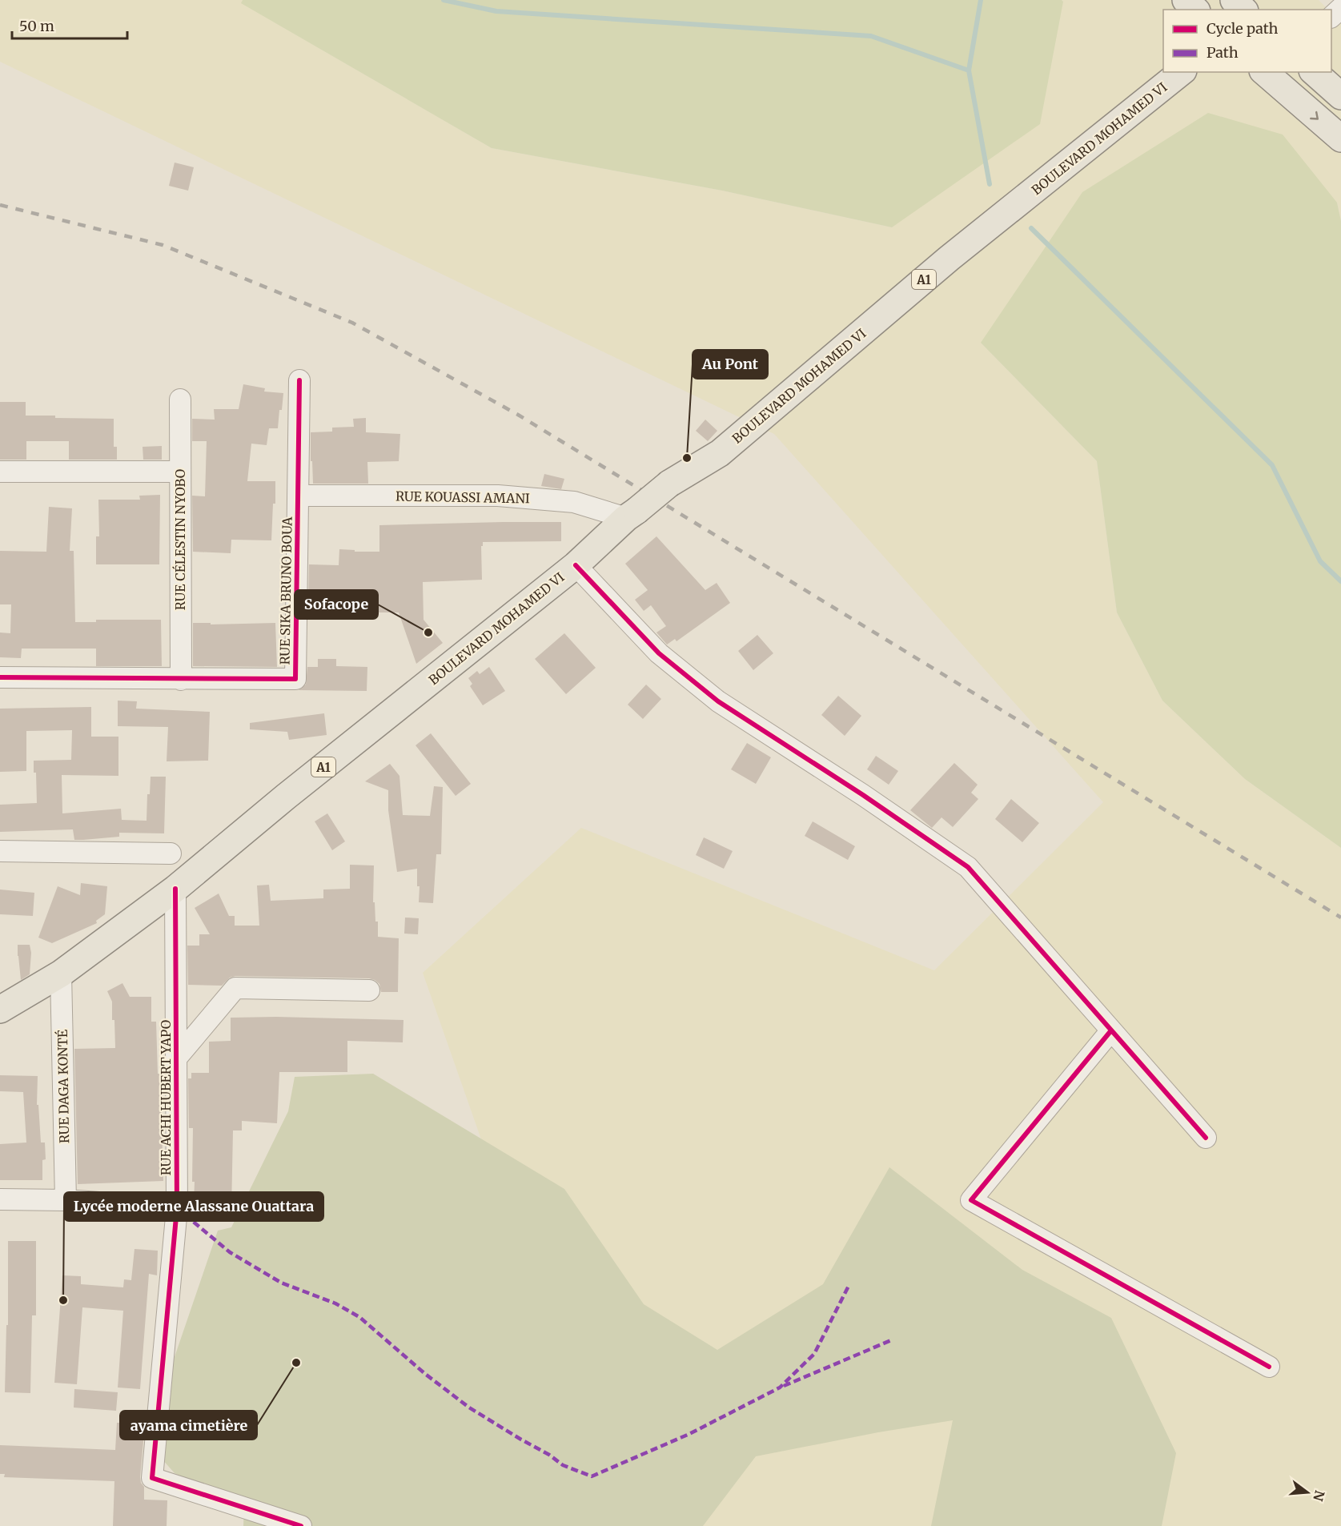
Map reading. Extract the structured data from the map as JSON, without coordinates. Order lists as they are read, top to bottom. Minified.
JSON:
{"streets":{"main road":["BOULEVARD MOHAMED VI","A1"],"street":["RUE KOUASSI AMANI","RUE CÉLESTIN NYOBO","RUE SIKA BRUNO BOUA","RUE DAGA KONTÉ","RUE ACHI HUBERT YAPO"]},"crossings":[["BOULEVARD MOHAMED VI","RUE KOUASSI AMANI"],["BOULEVARD MOHAMED VI","RUE DAGA KONTÉ"],["BOULEVARD MOHAMED VI","RUE ACHI HUBERT YAPO"],["RUE KOUASSI AMANI","RUE SIKA BRUNO BOUA"],["RUE CÉLESTIN NYOBO","RUE SIKA BRUNO BOUA"]],"places":["Au Pont","Sofacope","Lycée moderne Alassane Ouattara","ayama cimetière"],"legend":["Cycle path","Path"],"scale_bar":"50 m","north":"right"}
